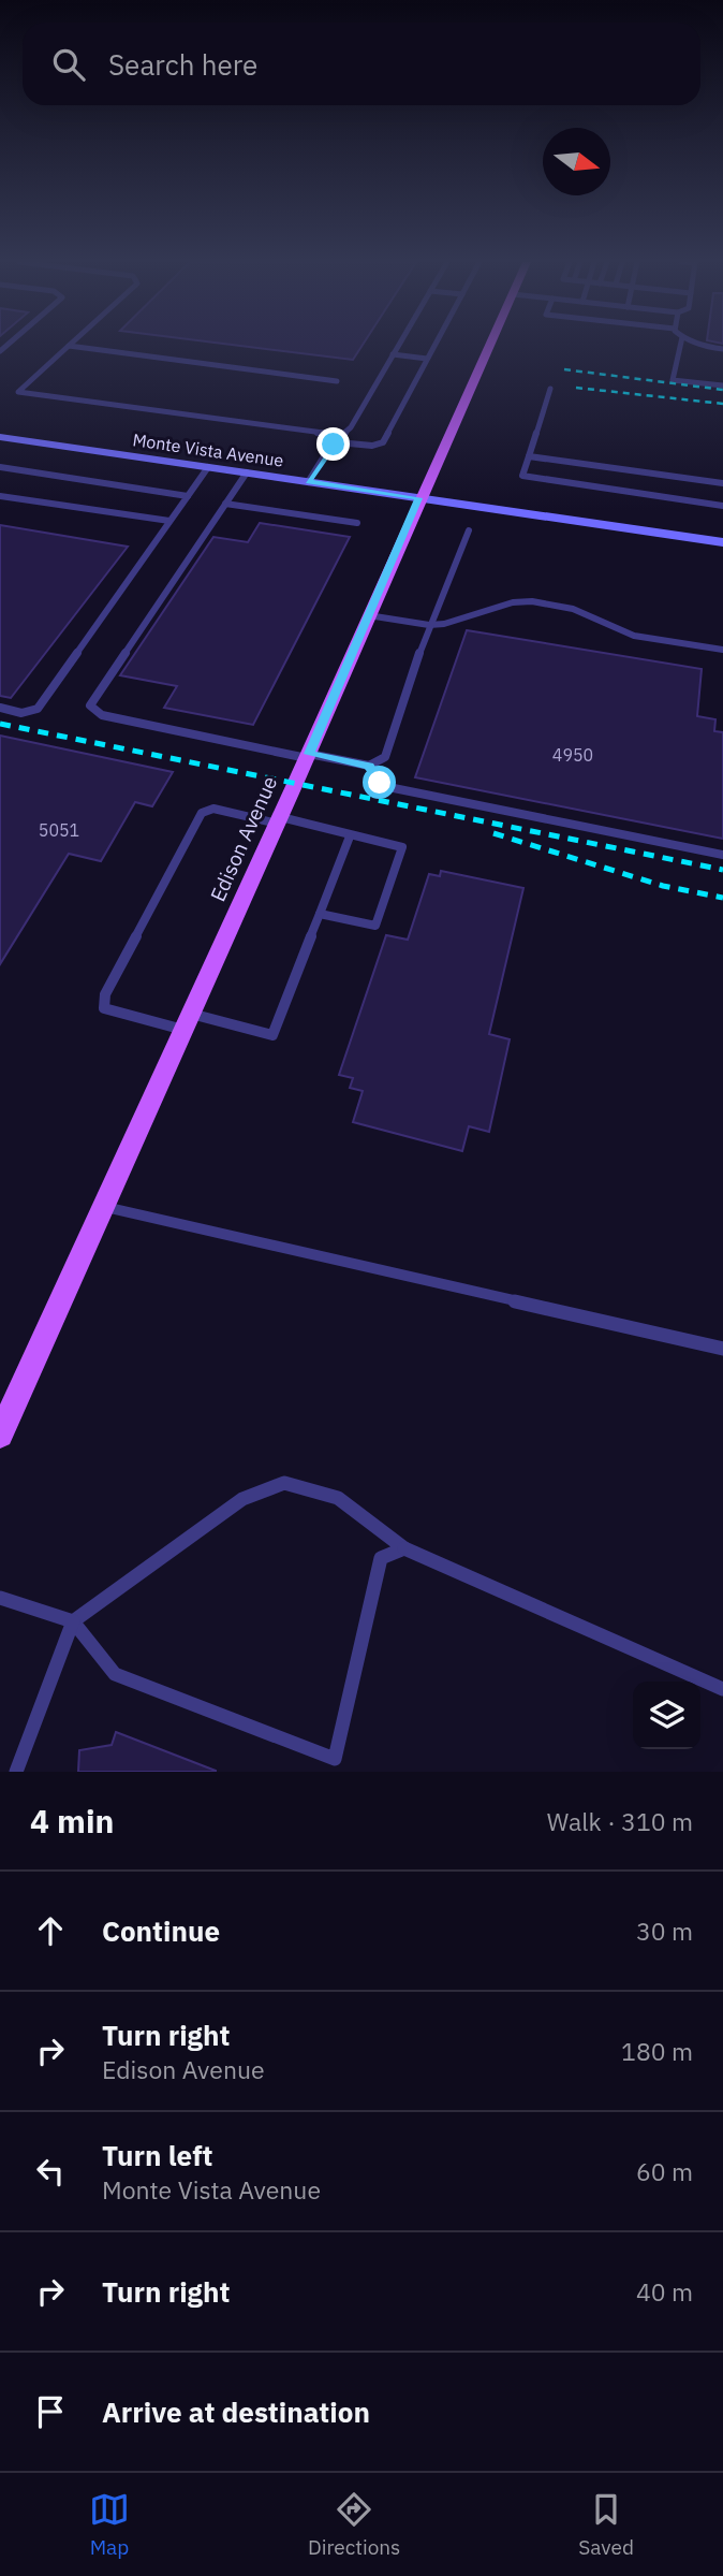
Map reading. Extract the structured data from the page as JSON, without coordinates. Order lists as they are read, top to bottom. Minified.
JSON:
{"streets":{"main road":["Edison Avenue"],"street":["Monte Vista Avenue"]},"crossings":[["Monte Vista Avenue","Edison Avenue"]],"house_numbers":["4950","5051"],"north":"right","page":{"search":"Search here","heading":["4 min","Walk · 310 m"],"list":[["Continue","30 m"],["Turn right","Edison Avenue","180 m"],["Turn left","Monte Vista Avenue","60 m"],["Turn right","40 m"],"Arrive at destination"],"nav":["Map","Directions","Saved"]}}
